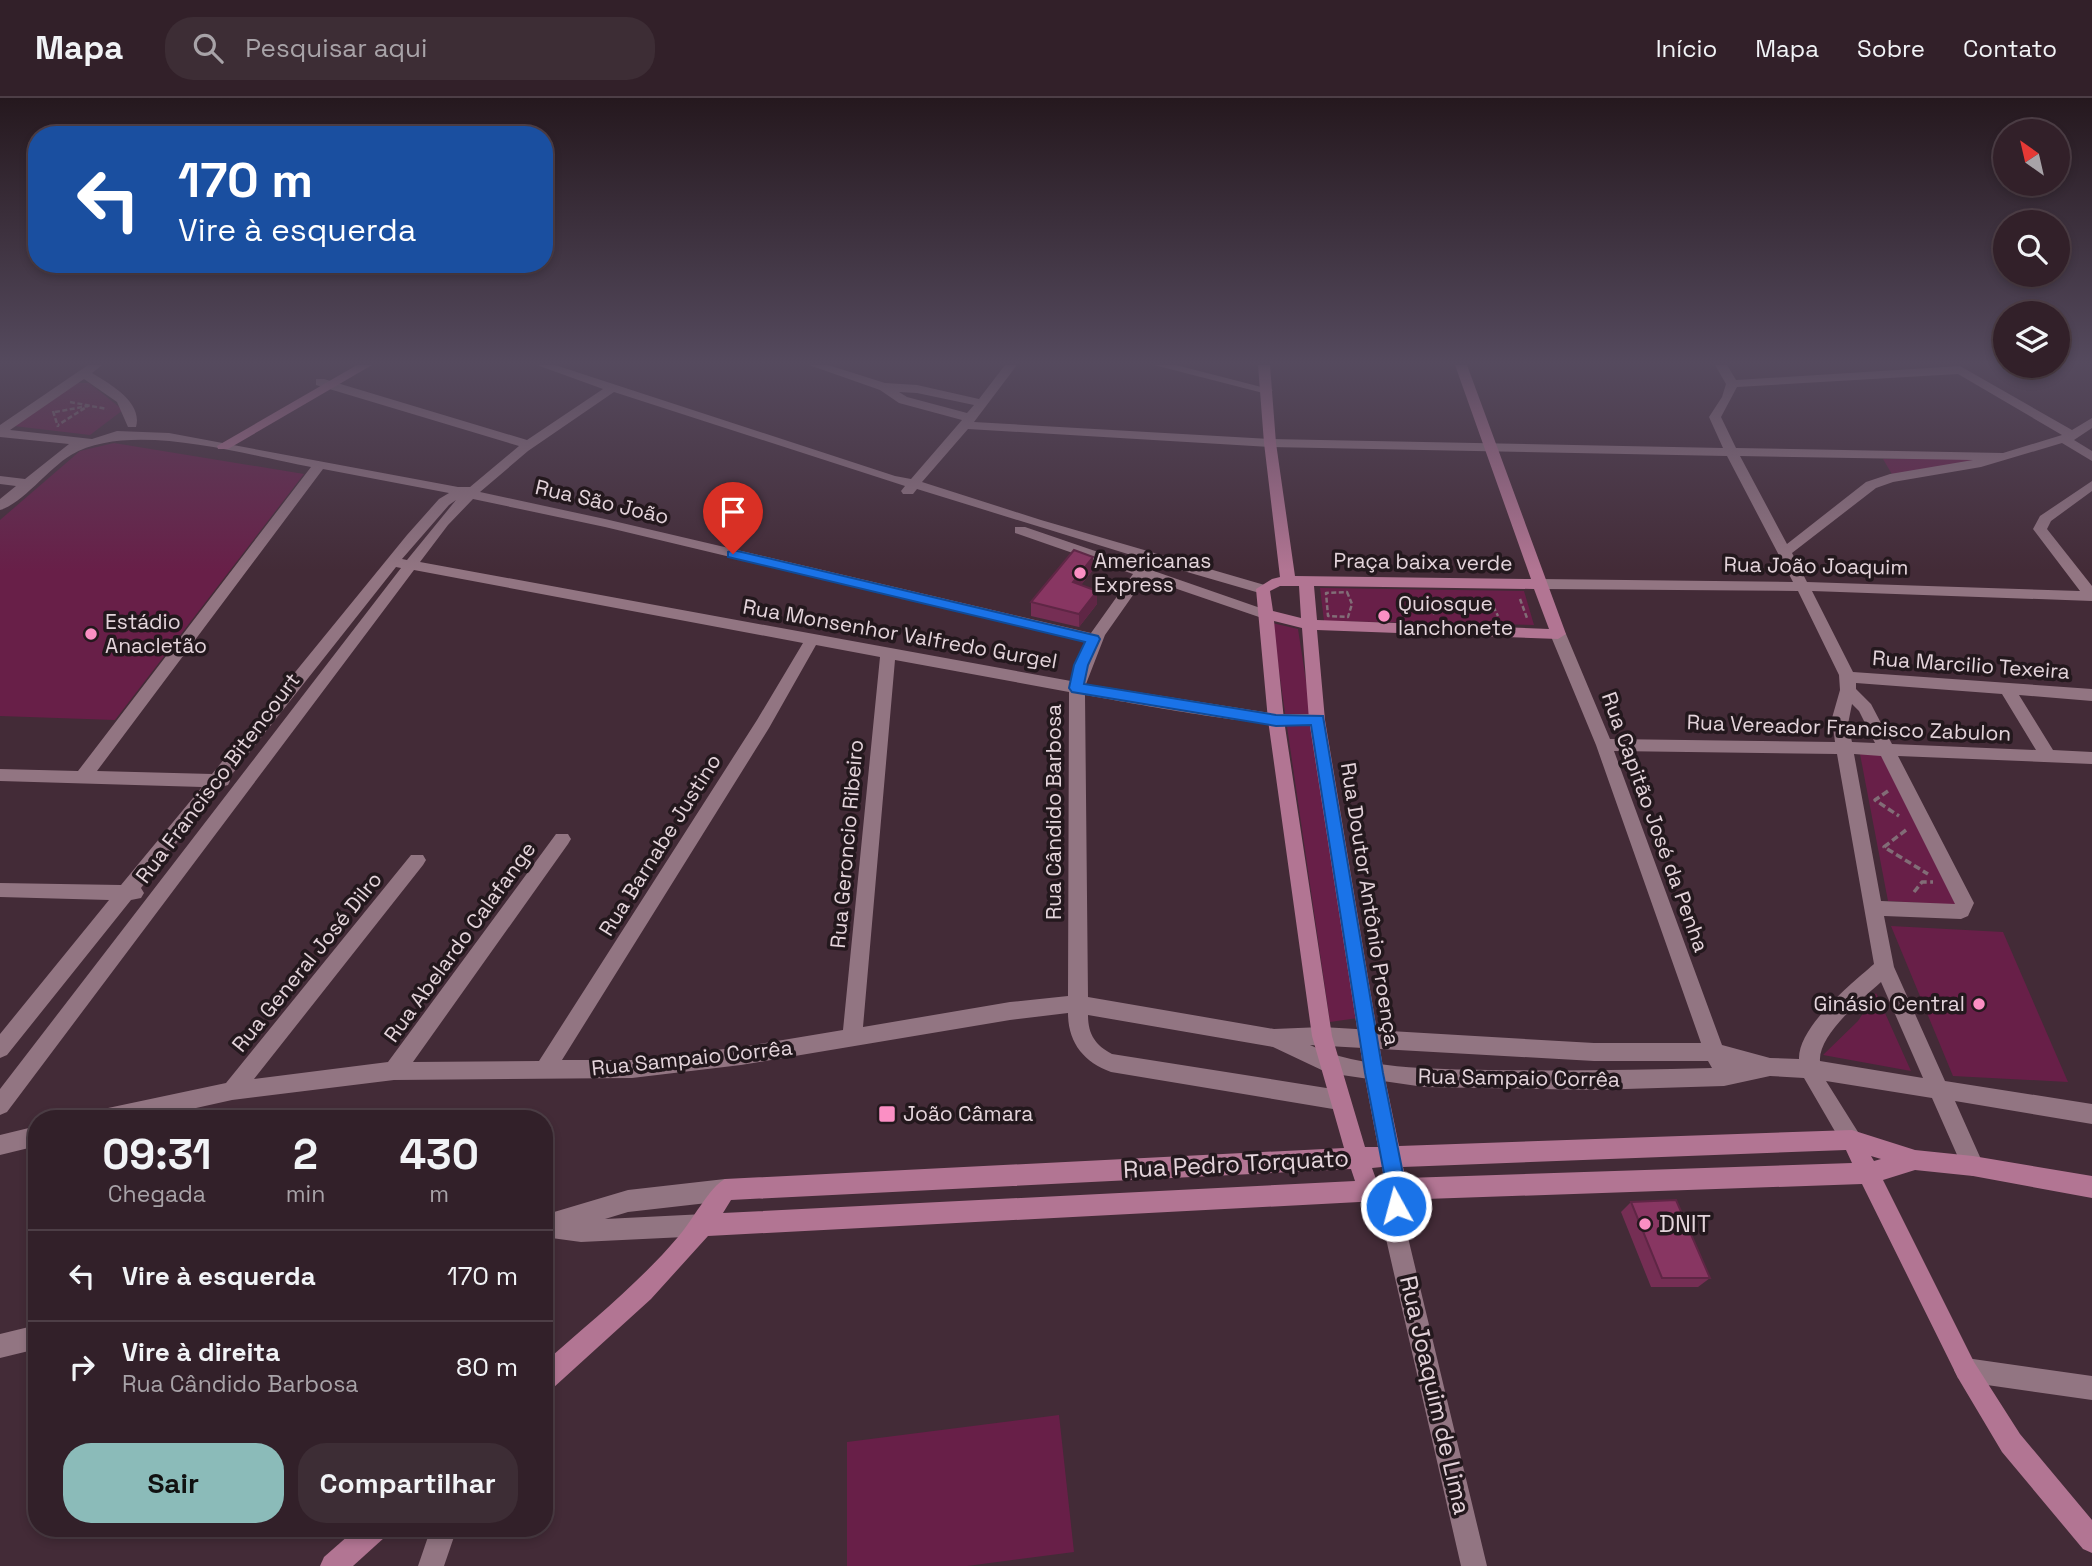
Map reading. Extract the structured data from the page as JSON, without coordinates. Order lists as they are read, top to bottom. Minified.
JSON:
{"streets":{"main road":["Praça baixa verde","Rua Capitão José da Penha","Rua Doutor Antônio Proença","Rua Pedro Torquato"],"street":["Rua São João","Rua João Joaquim","Rua Monsenhor Valfredo Gurgel","Rua Marcilio Texeira","Rua Vereador Francisco Zabulon","Rua Francisco Bitencourt","Rua Cândido Barbosa","Rua Geroncio Ribeiro","Rua Barnabe Justino","Rua Abelardo Calafange","Rua General José Dilro","Rua Sampaio Corrêa","Rua Joaquim de Lima"]},"crossings":[["Rua São João","Rua Francisco Bitencourt"],["Rua São João","Rua Cândido Barbosa"],["Praça baixa verde","Rua João Joaquim"],["Praça baixa verde","Rua Capitão José da Penha"],["Praça baixa verde","Rua Doutor Antônio Proença"],["Rua João Joaquim","Rua Capitão José da Penha"],["Rua Monsenhor Valfredo Gurgel","Rua Francisco Bitencourt"],["Rua Monsenhor Valfredo Gurgel","Rua Cândido Barbosa"],["Rua Monsenhor Valfredo Gurgel","Rua Geroncio Ribeiro"],["Rua Monsenhor Valfredo Gurgel","Rua Barnabe Justino"],["Rua Monsenhor Valfredo Gurgel","Rua Doutor Antônio Proença"],["Rua Vereador Francisco Zabulon","Rua Capitão José da Penha"],["Rua Cândido Barbosa","Rua Sampaio Corrêa"],["Rua Capitão José da Penha","Rua Sampaio Corrêa"],["Rua Geroncio Ribeiro","Rua Sampaio Corrêa"],["Rua Barnabe Justino","Rua Sampaio Corrêa"],["Rua Doutor Antônio Proença","Rua Sampaio Corrêa"],["Rua Doutor Antônio Proença","Rua Pedro Torquato"],["Rua Doutor Antônio Proença","Rua Joaquim de Lima"],["Rua Abelardo Calafange","Rua Sampaio Corrêa"],["Rua General José Dilro","Rua Sampaio Corrêa"],["Rua Pedro Torquato","Rua Joaquim de Lima"]],"places":{"other":["Americanas Express","Quiosque lanchonete","Estádio Anacletão","Ginásio Central","DNIT"],"transit":["João Câmara"]},"north":"top left","page":{"header":"Mapa","search":"Pesquisar aqui","nav":["Início","Mapa","Sobre","Contato"],"turn":["170 m","Vire à esquerda"],"eta":["09:31","Chegada","2","min","430","m"],"list":[{"name":"Vire à esquerda","value":"170 m"},{"name":"Vire à direita","note":"Rua Cândido Barbosa","value":"80 m"}],"buttons":["Sair","Compartilhar"]}}
